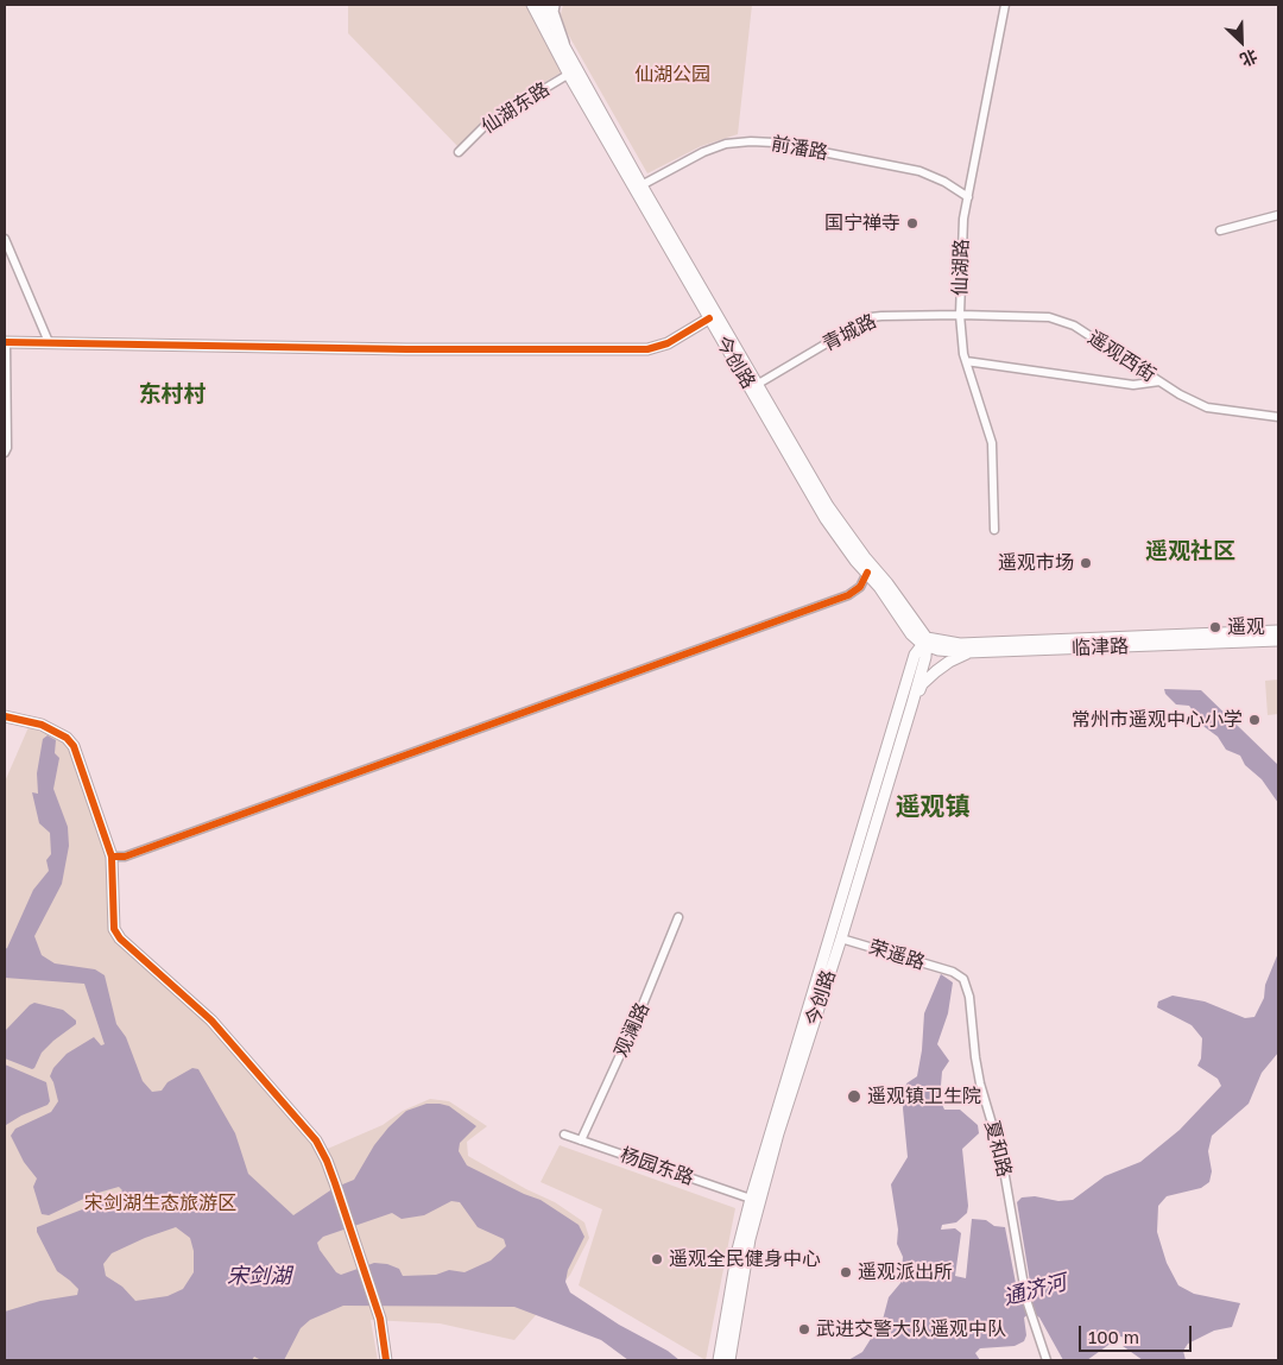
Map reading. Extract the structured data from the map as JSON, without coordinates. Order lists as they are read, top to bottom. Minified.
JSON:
{"streets":{"main road":["今创路","临津路"],"street":["仙湖东路","前潘路","仙湖路","青城路","遥观西街","荣遥路","观澜路","夏和路","杨园东路"]},"crossings":[["仙湖东路","今创路"],["前潘路","仙湖路"],["前潘路","今创路"],["仙湖路","青城路"],["仙湖路","遥观西街"],["青城路","遥观西街"],["青城路","今创路"],["今创路","临津路"],["今创路","荣遥路"],["今创路","杨园东路"],["荣遥路","夏和路"],["观澜路","杨园东路"]],"districts":["东村村","遥观社区","遥观镇"],"water":["宋剑湖","通济河"],"parks":["仙湖公园","宋剑湖生态旅游区"],"places":["国宁禅寺","遥观市场","遥观","常州市遥观中心小学","遥观镇卫生院","遥观全民健身中心","遥观派出所","武进交警大队遥观中队"],"scale_bar":"100 m","north":"bottom right"}
